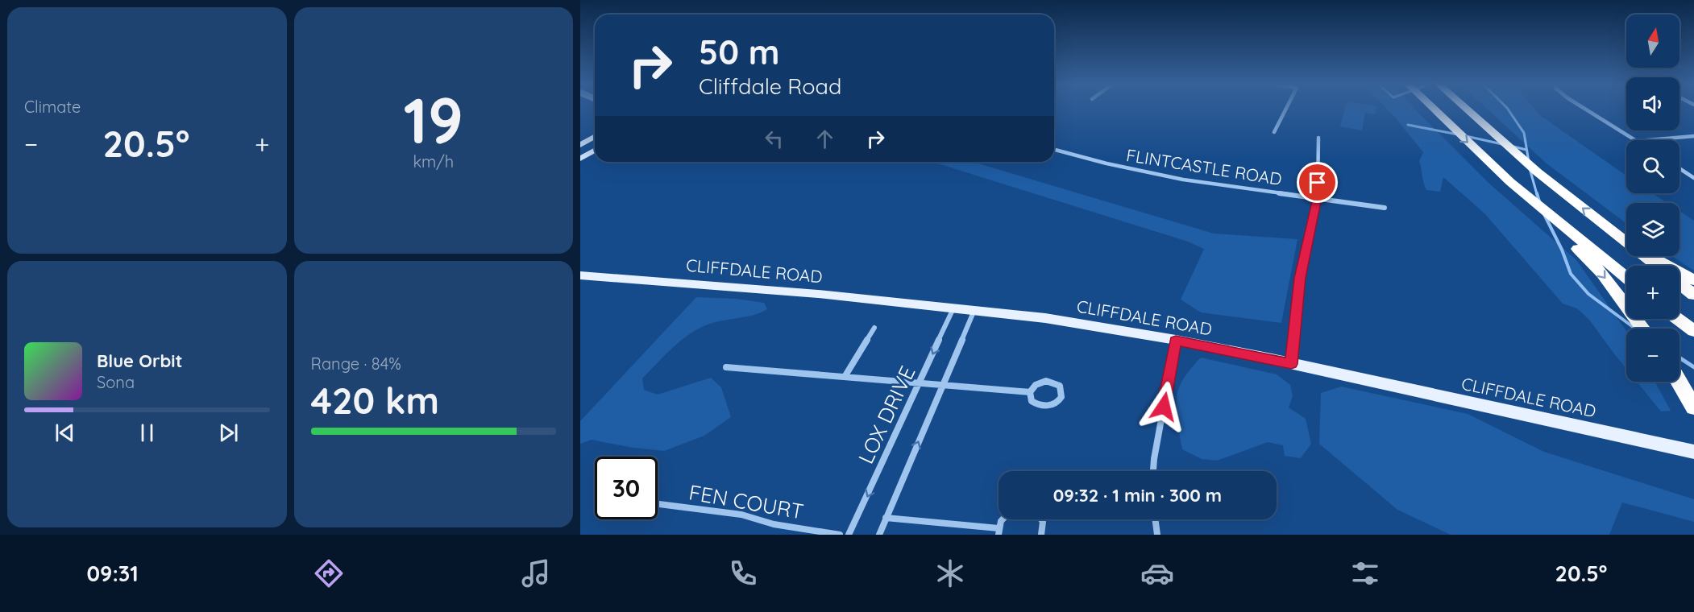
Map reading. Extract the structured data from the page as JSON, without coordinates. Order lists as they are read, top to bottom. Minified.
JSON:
{"streets":{"main road":["CLIFFDALE ROAD"],"street":["FLINTCASTLE ROAD","LOX DRIVE","FEN COURT"]},"crossings":[["CLIFFDALE ROAD","LOX DRIVE"]],"north":"top","page":{"tile":["Climate",["19","km/h"],["Range · 84%","420 km"]],"map_buttons":["+","−"],"turn":["50 m","Cliffdale Road"],"heat":["−","20.5°","+"],"song":["Blue Orbit","Sona"],"limit":"30","trip":"09:32 · 1 min · 300 m","tabs":["09:31","20.5°"]}}
